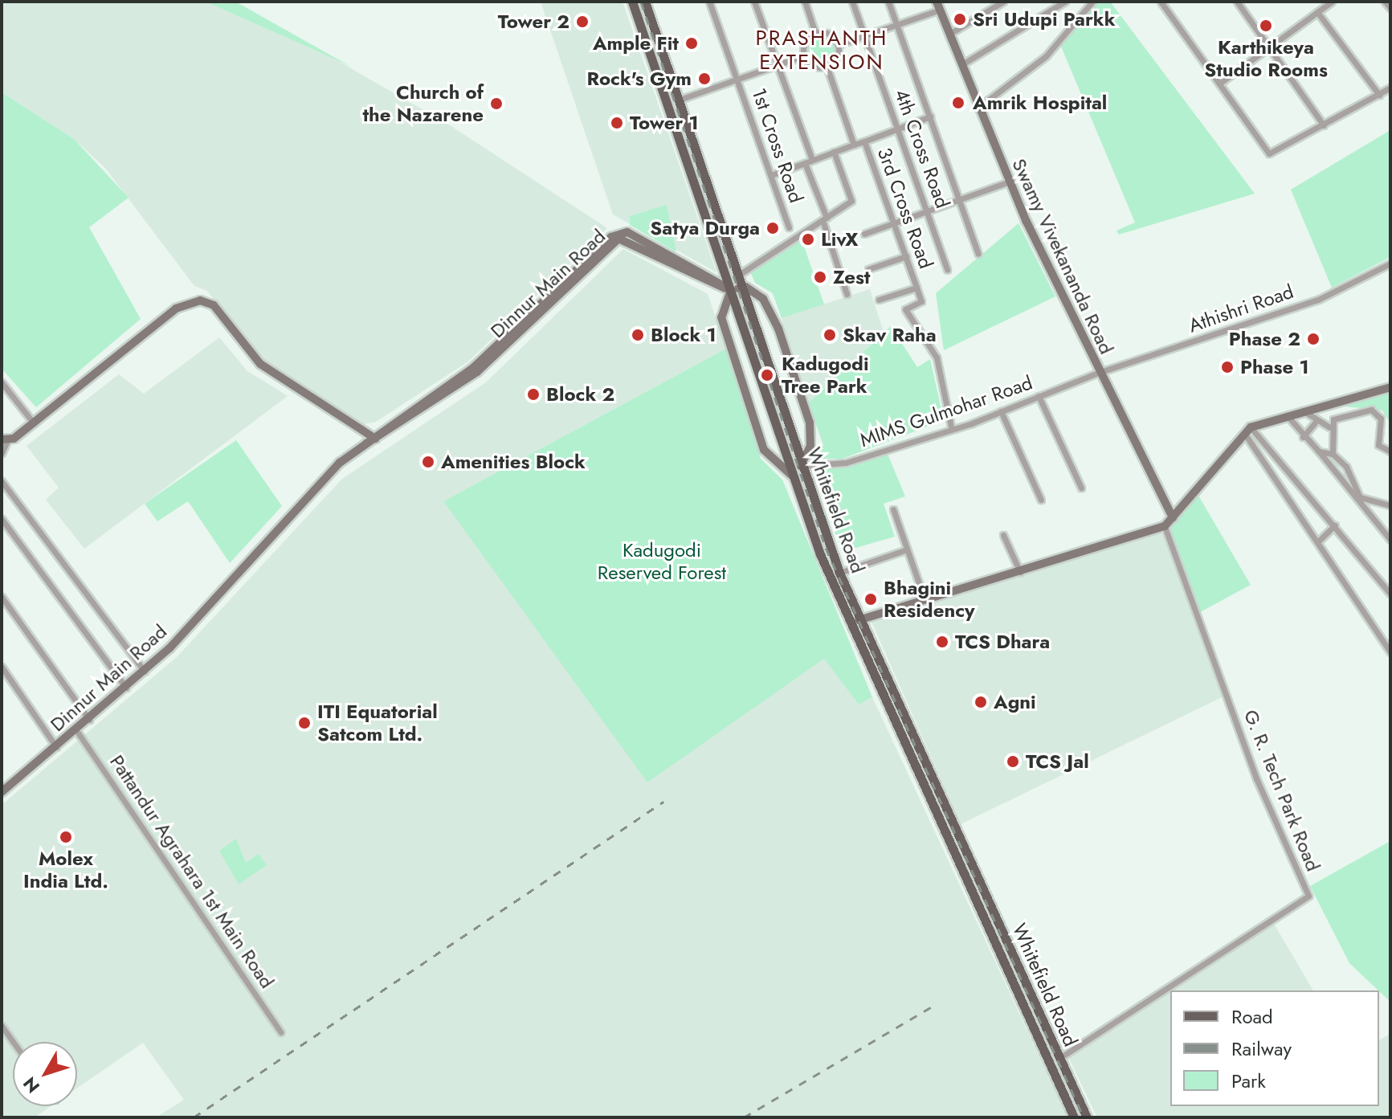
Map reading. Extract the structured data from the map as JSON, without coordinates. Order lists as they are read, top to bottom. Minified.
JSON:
{"streets":{"main road":["Whitefield Road"],"street":["1st Cross Road","4th Cross Road","3rd Cross Road","Swamy Vivekananda Road","Dinnur Main Road","Athishri Road","MIMS Gulmohar Road","G. R. Tech Park Road","Pattandur Agrahara 1st Main Road"]},"crossings":[["3rd Cross Road","MIMS Gulmohar Road"],["Swamy Vivekananda Road","Athishri Road"],["Swamy Vivekananda Road","MIMS Gulmohar Road"],["Dinnur Main Road","Whitefield Road"],["Dinnur Main Road","Pattandur Agrahara 1st Main Road"],["Athishri Road","MIMS Gulmohar Road"],["MIMS Gulmohar Road","Whitefield Road"],["Whitefield Road","G. R. Tech Park Road"]],"districts":["PRASHANTH EXTENSION"],"parks":["Kadugodi Reserved Forest"],"places":["Sri Udupi Parkk","Tower 2","Karthikeya Studio Rooms","Ample Fit","Rock's Gym","Amrik Hospital","Church of the Nazarene","Tower 1","Satya Durga","LivX","Zest","Block 1","Skav Raha","Phase 2","Phase 1","Kadugodi Tree Park","Block 2","Amenities Block","Bhagini Residency","TCS Dhara","Agni","ITI Equatorial Satcom Ltd.","TCS Jal","Molex India Ltd."],"legend":["Road","Railway","Park"],"north":"bottom left"}
